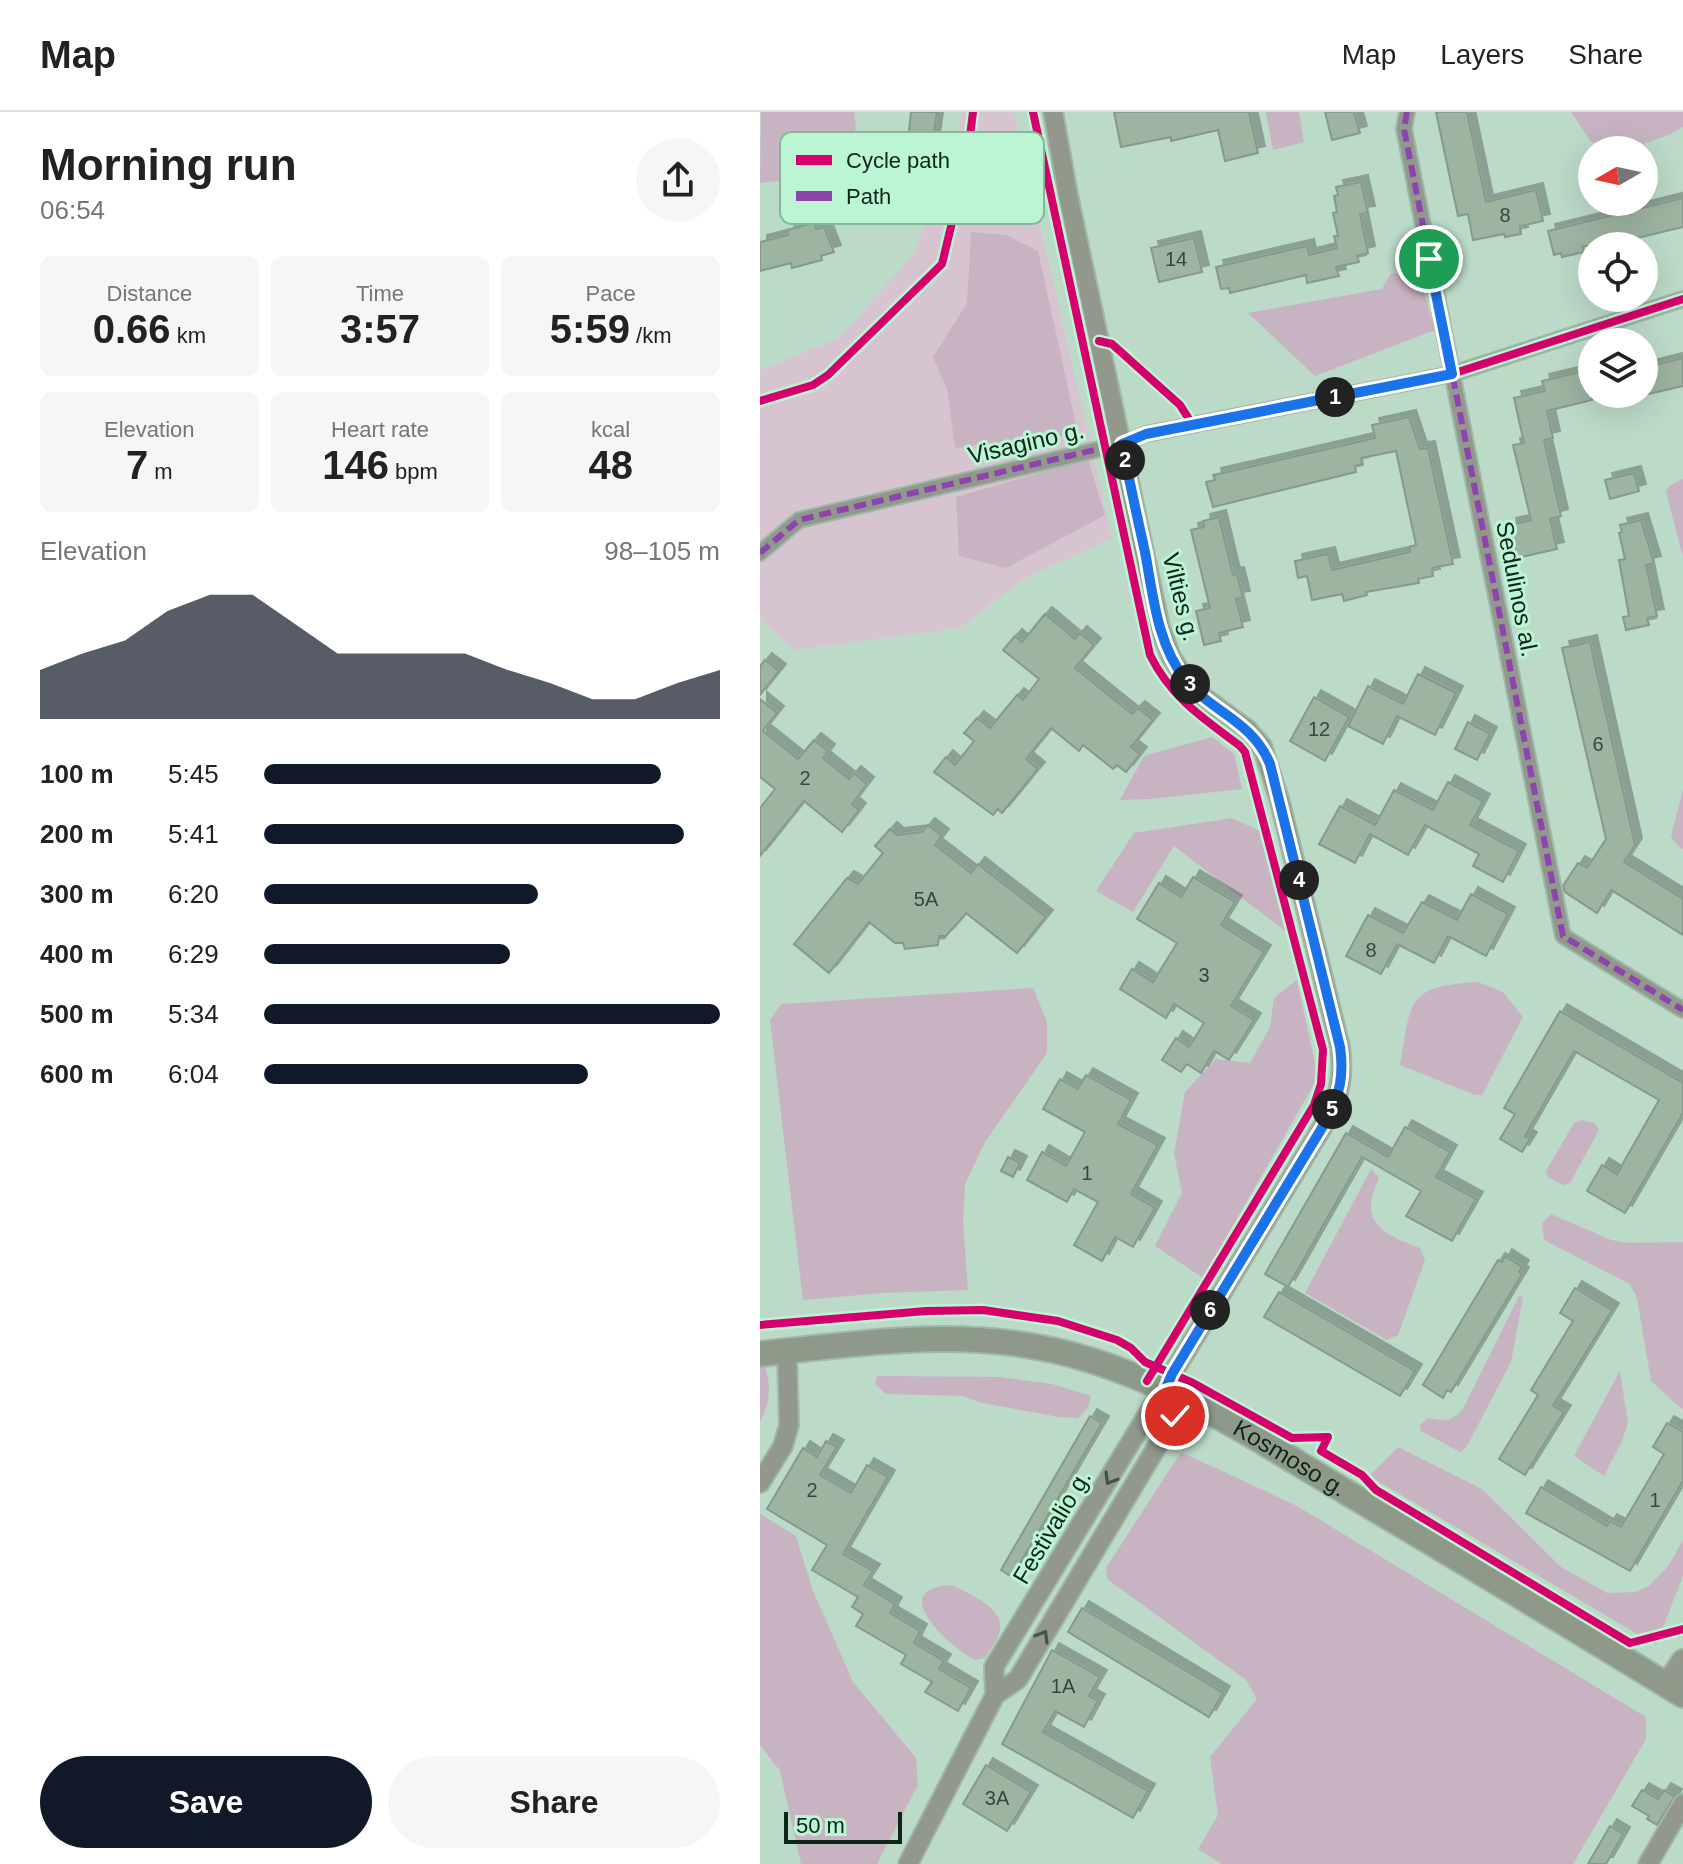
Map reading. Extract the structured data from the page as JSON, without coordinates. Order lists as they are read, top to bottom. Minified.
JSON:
{"streets":{"main road":["Kosmoso g."],"street":["Visagino g.","Sedulinos al.","Vilties g.","Festivalio g."]},"crossings":[["Visagino g.","Sedulinos al."],["Visagino g.","Vilties g."],["Vilties g.","Kosmoso g."],["Vilties g.","Festivalio g."],["Kosmoso g.","Festivalio g."]],"house_numbers":["8","14","12","6","2","5A","8","3","1","2","1","1A","3A"],"legend":["Cycle path","Path"],"scale_bar":"50 m","north":"left","page":{"header":"Map","nav":["Map","Layers","Share"],"heading":["Morning run","06:54"],"stats":[["Distance","0.66 km"],["Time","3:57"],["Pace","5:59 /km"],["Elevation","7 m"],["Heart rate","146 bpm"],["kcal","48"]],"pins":["1","2","3","4","5","6"],"chart":["Elevation","98–105 m"],"list":[{"name":"100 m","note":"5:45"},{"name":"200 m","note":"5:41"},{"name":"300 m","note":"6:20"},{"name":"400 m","note":"6:29"},{"name":"500 m","note":"5:34"},{"name":"600 m","note":"6:04"}],"buttons":["Save","Share"],"scale":"50 m"}}
